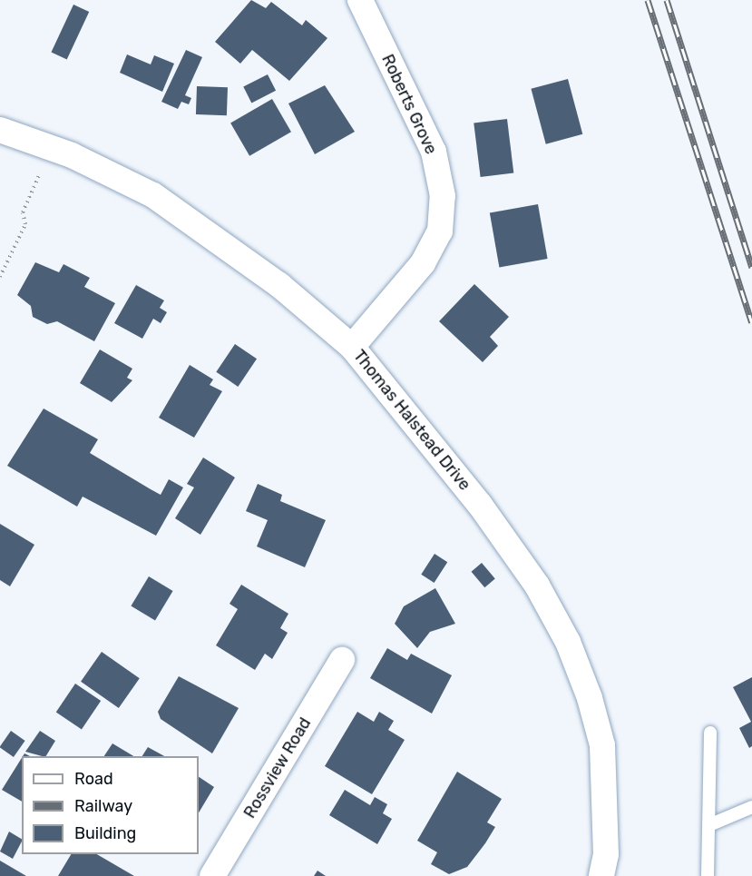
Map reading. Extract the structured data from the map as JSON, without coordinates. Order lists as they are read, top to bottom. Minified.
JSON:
{"streets":{"street":["Roberts Grove","Thomas Halstead Drive","Rossview Road"]},"crossings":[["Roberts Grove","Thomas Halstead Drive"]],"legend":["Road","Railway","Building"]}
